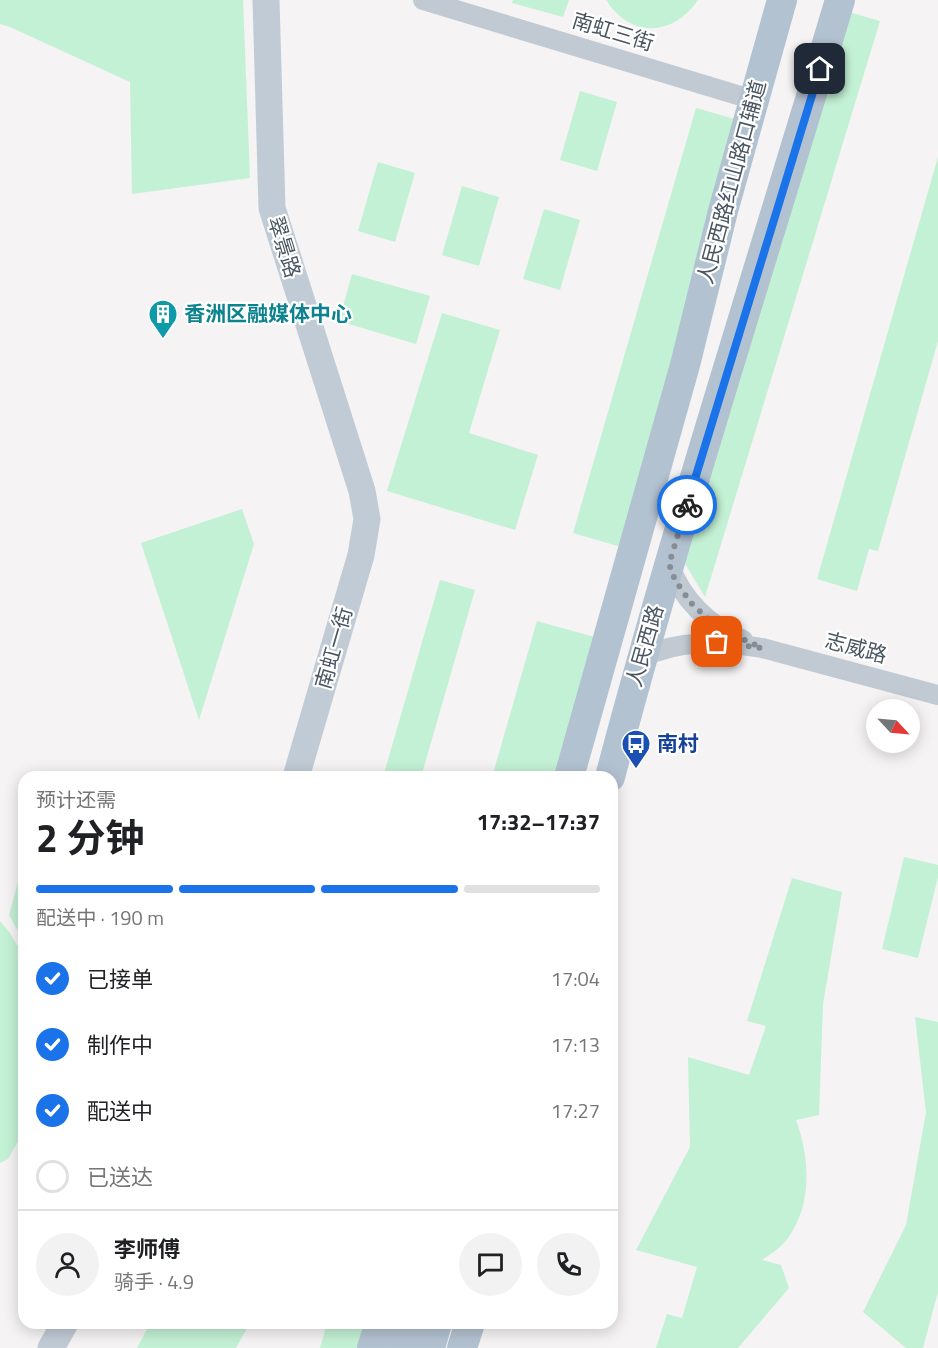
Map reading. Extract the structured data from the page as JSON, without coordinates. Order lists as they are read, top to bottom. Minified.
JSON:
{"streets":{"main road":["人民西路红山路口辅道","翠景路","人民西路","南虹一街"],"street":["南虹三街","志威路"]},"crossings":[["南虹三街","人民西路红山路口辅道"],["人民西路红山路口辅道","人民西路"],["翠景路","南虹一街"],["人民西路","志威路"]],"places":{"building":["香洲区融媒体中心"],"bus stop":["南村"]},"north":"bottom right","page":{"heading":["2 分钟","预计还需","17:32–17:37"],"panel":["李师傅","骑手 · 4.9"],"bar":"配送中 · 190 m","list":[["已接单","17:04"],["制作中","17:13"],["配送中","17:27"],"已送达"]}}
